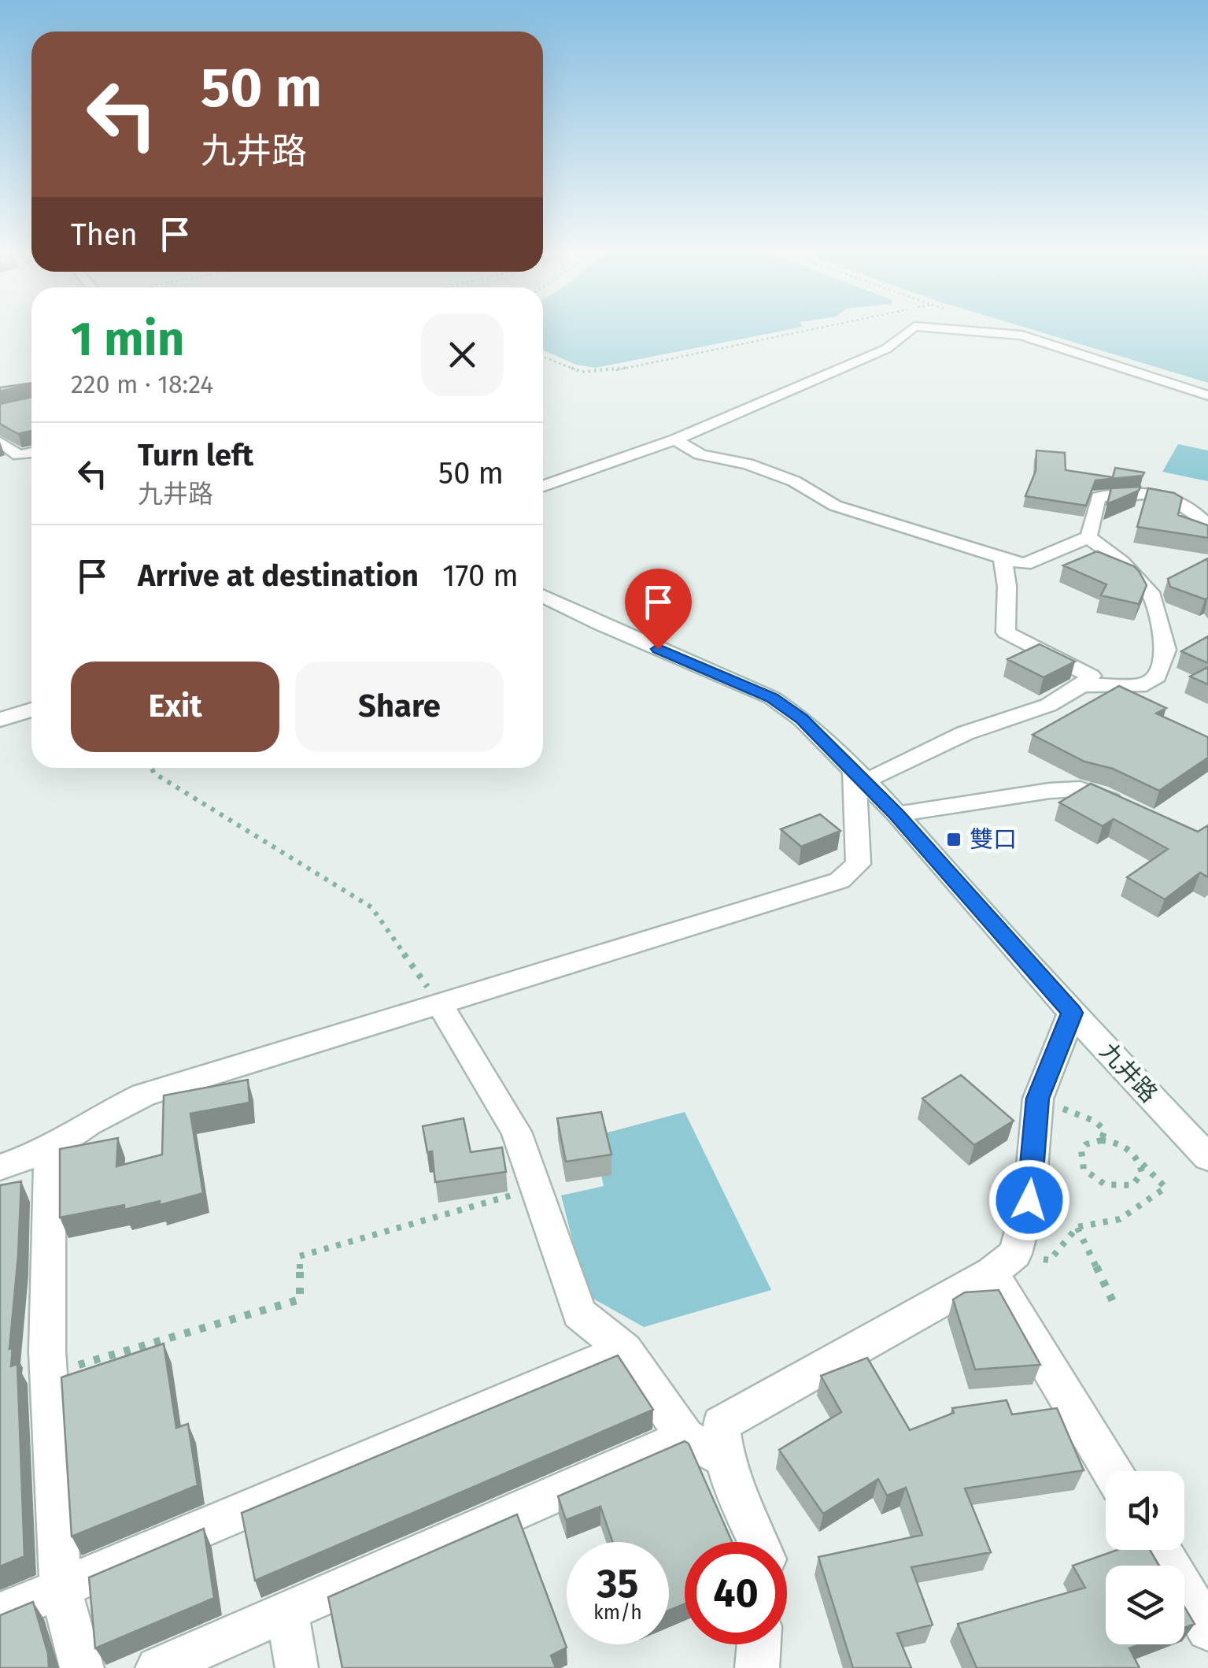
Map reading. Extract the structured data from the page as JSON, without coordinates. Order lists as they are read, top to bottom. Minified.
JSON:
{"streets":{"street":["九井路"]},"places":{"transit":["雙口"]},"page":{"turn":["50 m","九井路"],"then":"Then","heading":["1 min","220 m · 18:24"],"list":[{"name":"Turn left","note":"九井路","value":"50 m"},{"name":"Arrive at destination","value":"170 m"}],"buttons":["Exit","Share"],"speed":"35 km/h","limit":"40"}}
